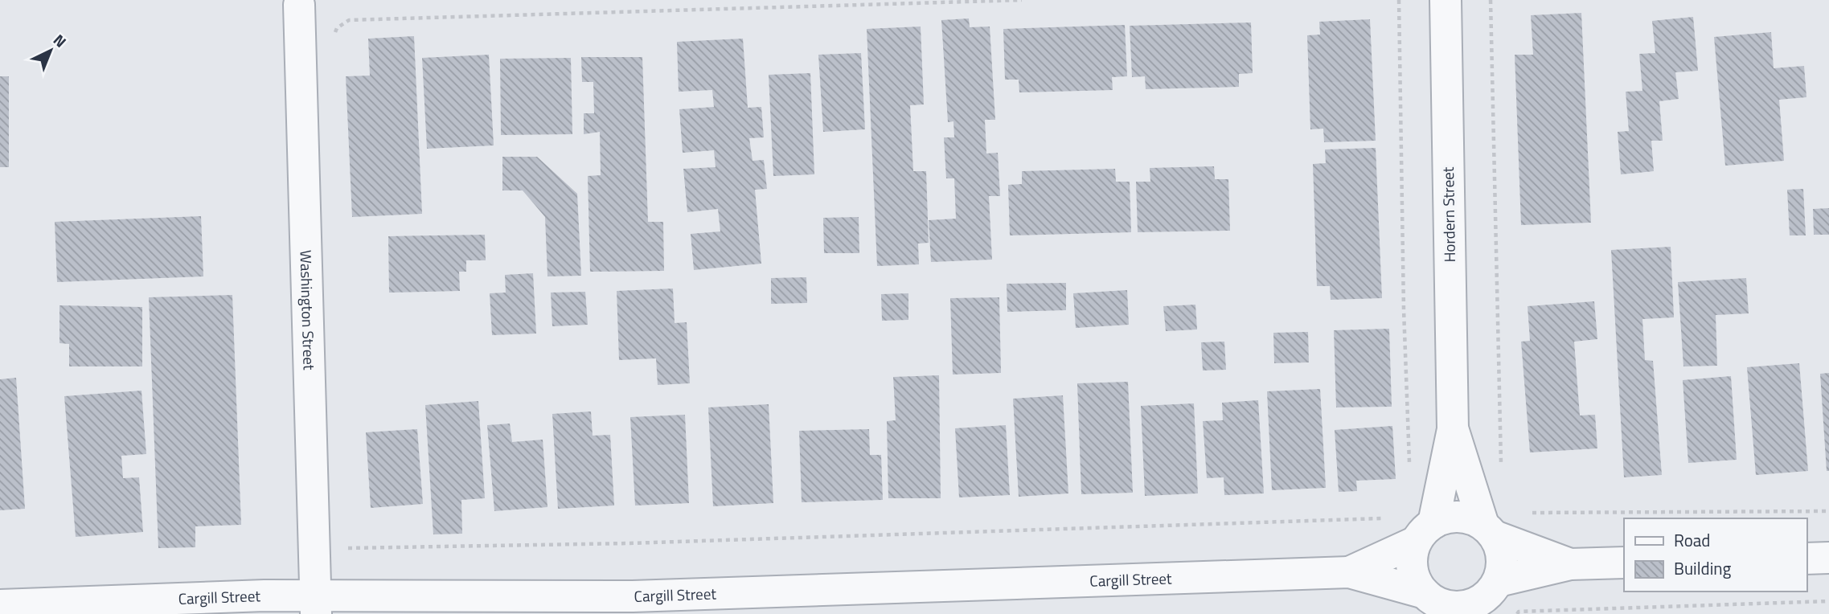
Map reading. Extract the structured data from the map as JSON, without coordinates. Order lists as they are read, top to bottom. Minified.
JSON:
{"streets":{"street":["Hordern Street","Washington Street","Cargill Street"]},"crossings":[["Hordern Street","Cargill Street"],["Washington Street","Cargill Street"]],"legend":["Road","Building"],"north":"top right"}
